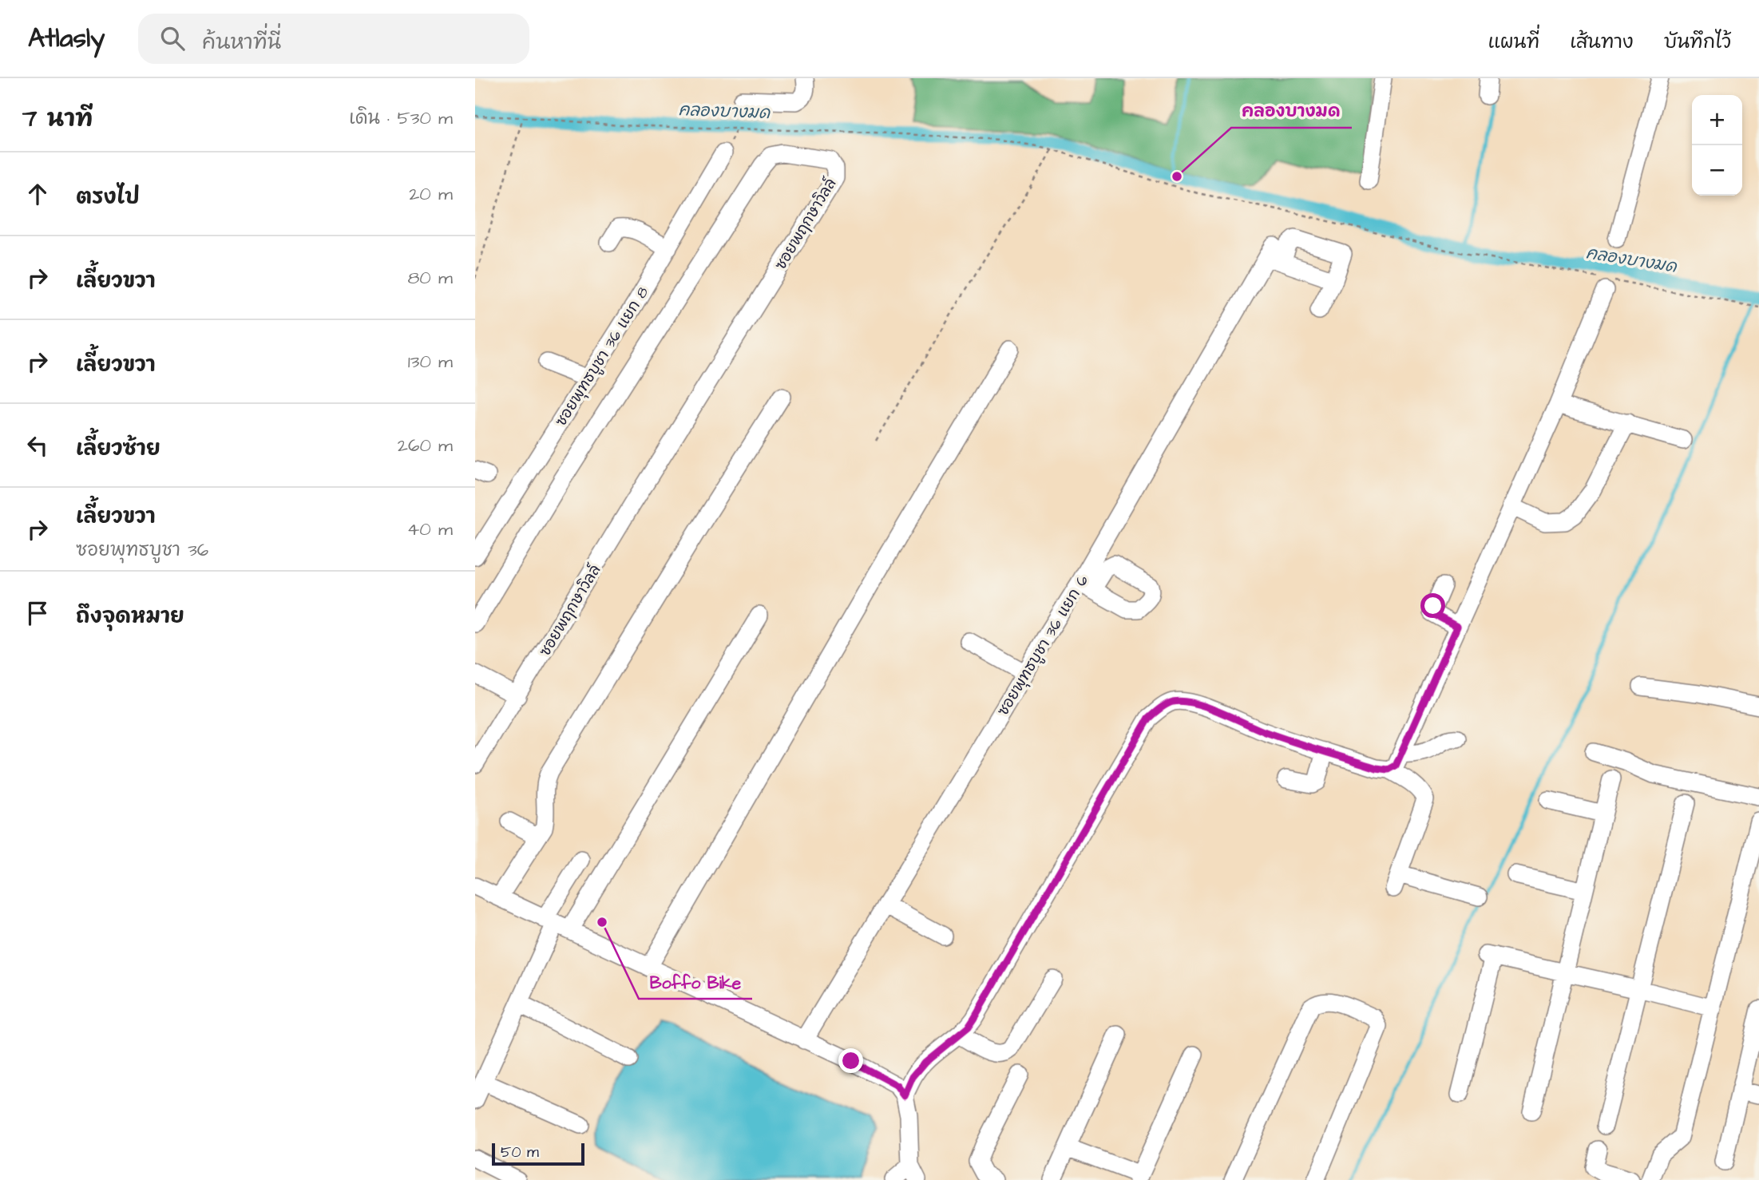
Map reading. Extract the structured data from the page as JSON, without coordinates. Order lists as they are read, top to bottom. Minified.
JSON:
{"streets":{"street":["ซอยพฤกษาวิลล์","ซอยพุทธบูชา 36 แยก 8","ซอยพุทธบูชา 36 แยก 6"]},"water":["คลองบางมด"],"places":["คลองบางมด","Boffo Bike"],"scale_bar":"50 m","page":{"header":"Atlasly","search":"ค้นหาที่นี่","nav":["แผนที่","เส้นทาง","บันทึกไว้"],"heading":["7 นาที","เดิน · 530 m"],"map_buttons":["+","−"],"list":[["ตรงไป","20 m"],["เลี้ยวขวา","80 m"],["เลี้ยวขวา","130 m"],["เลี้ยวซ้าย","260 m"],["เลี้ยวขวา","ซอยพุทธบูชา 36","40 m"],"ถึงจุดหมาย"],"scale":"50 m"}}
